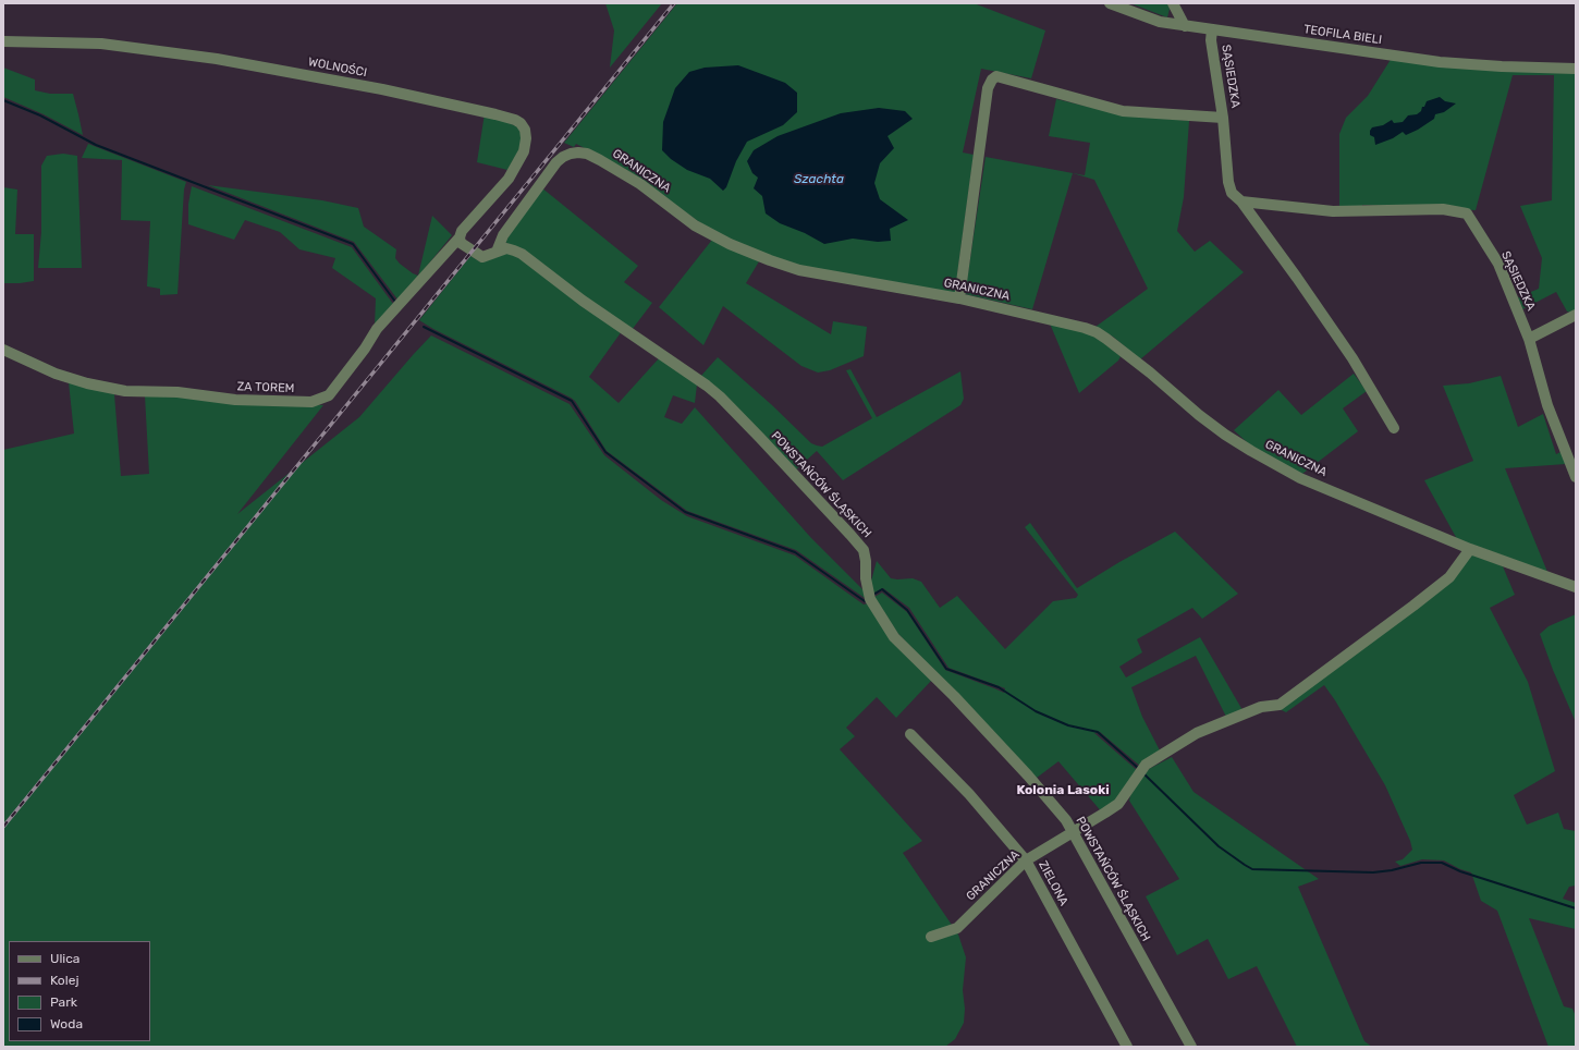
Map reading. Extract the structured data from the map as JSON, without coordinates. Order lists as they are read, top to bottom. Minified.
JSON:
{"streets":{"street":["TEOFILA BIELI","WOLNOŚCI","SĄSIEDZKA","GRANICZNA","ZA TOREM","POWSTAŃCÓW ŚLĄSKICH","ZIELONA"]},"crossings":[["TEOFILA BIELI","SĄSIEDZKA"],["WOLNOŚCI","ZA TOREM"],["WOLNOŚCI","POWSTAŃCÓW ŚLĄSKICH"],["GRANICZNA","POWSTAŃCÓW ŚLĄSKICH"],["GRANICZNA","ZIELONA"],["ZA TOREM","POWSTAŃCÓW ŚLĄSKICH"]],"districts":["Kolonia Lasoki"],"water":["Szachta"],"legend":["Ulica","Kolej","Park","Woda"]}
